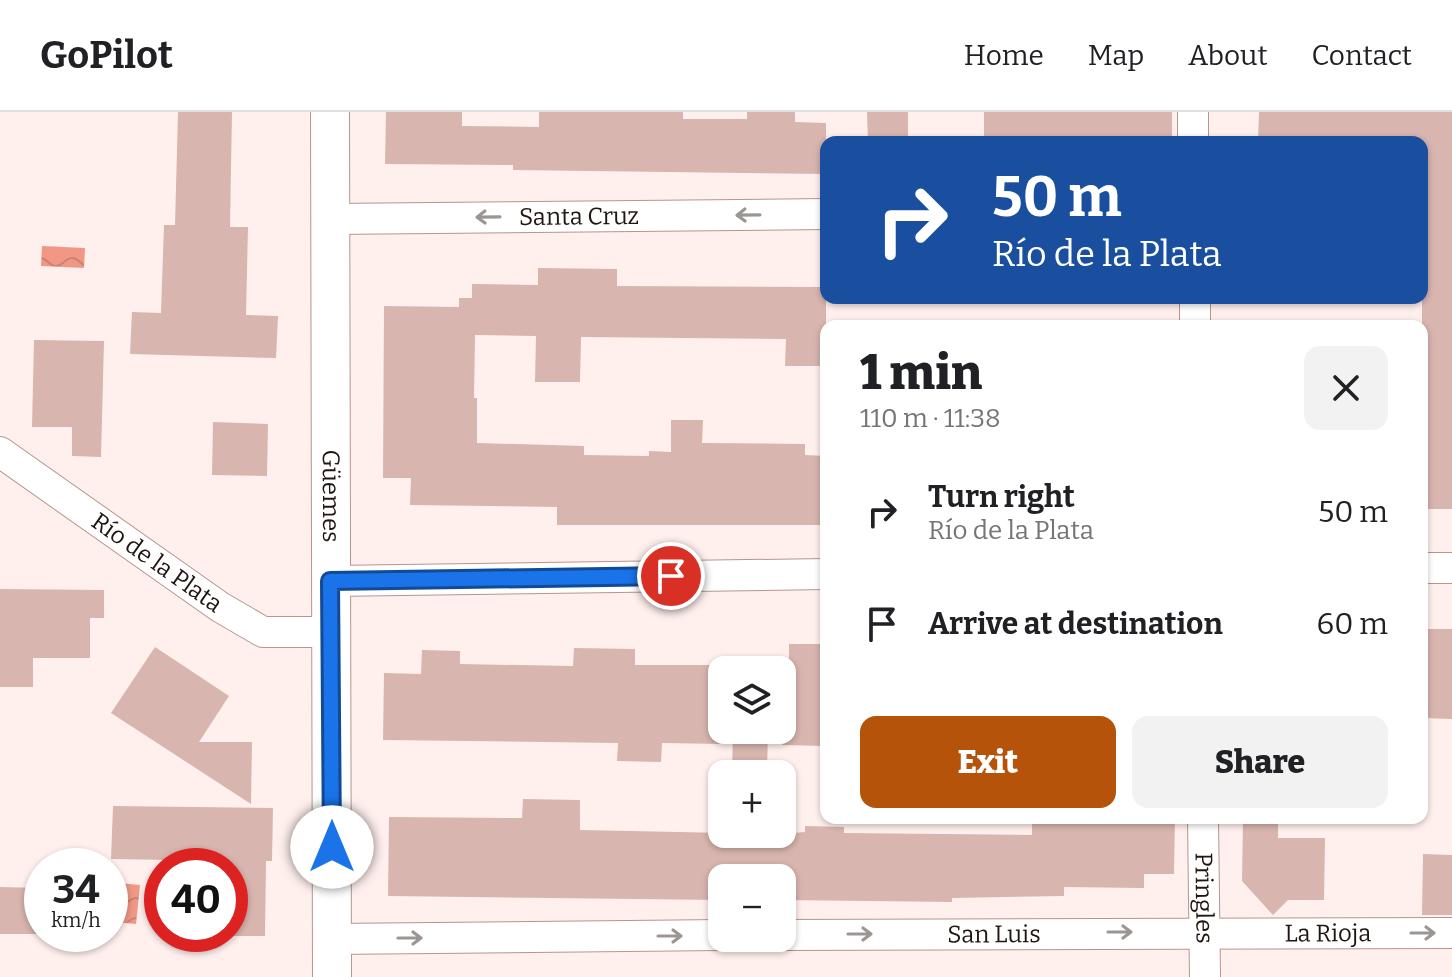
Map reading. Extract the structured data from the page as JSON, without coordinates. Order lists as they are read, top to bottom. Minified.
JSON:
{"streets":{"street":["Santa Cruz","Güemes","Río de la Plata","Pringles","La Rioja","San Luis"]},"crossings":[["Santa Cruz","Güemes"],["Güemes","Río de la Plata"],["Pringles","La Rioja"],["Pringles","San Luis"],["La Rioja","San Luis"]],"one_way":["Santa Cruz","La Rioja","San Luis"],"page":{"header":"GoPilot","nav":["Home","Map","About","Contact"],"turn":["50 m","Río de la Plata"],"heading":["1 min","110 m · 11:38"],"list":[{"name":"Turn right","note":"Río de la Plata","value":"50 m"},{"name":"Arrive at destination","value":"60 m"}],"map_buttons":["+","−"],"buttons":["Exit","Share"],"speed":"34 km/h","limit":"40"}}
